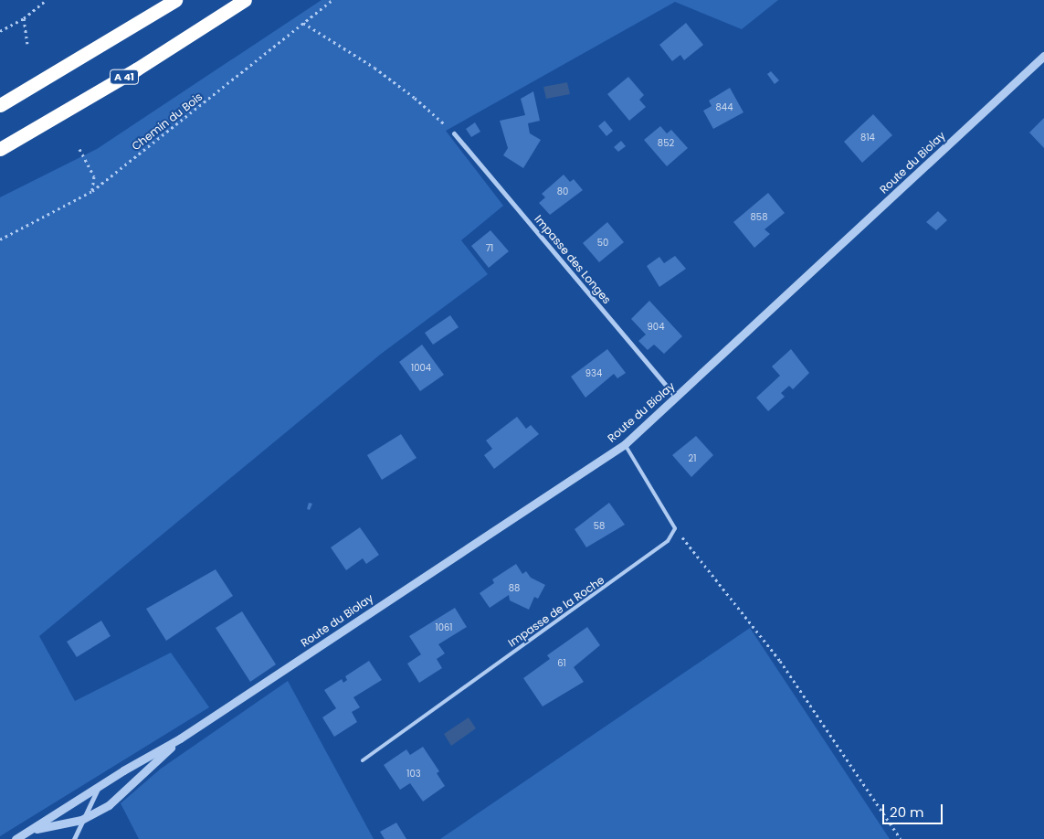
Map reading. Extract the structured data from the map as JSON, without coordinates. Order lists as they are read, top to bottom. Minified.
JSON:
{"streets":{"highway":["A 41"],"street":["Route du Biolay","Impasse des Longes"],"lane":["Impasse de la Roche"],"path":["Chemin du Bois"]},"crossings":[["Route du Biolay","Impasse des Longes"]],"house_numbers":["844","814","852","80","858","50","71","904","1004","934","21","58","88","1061","61","103"],"scale_bar":"20 m"}
